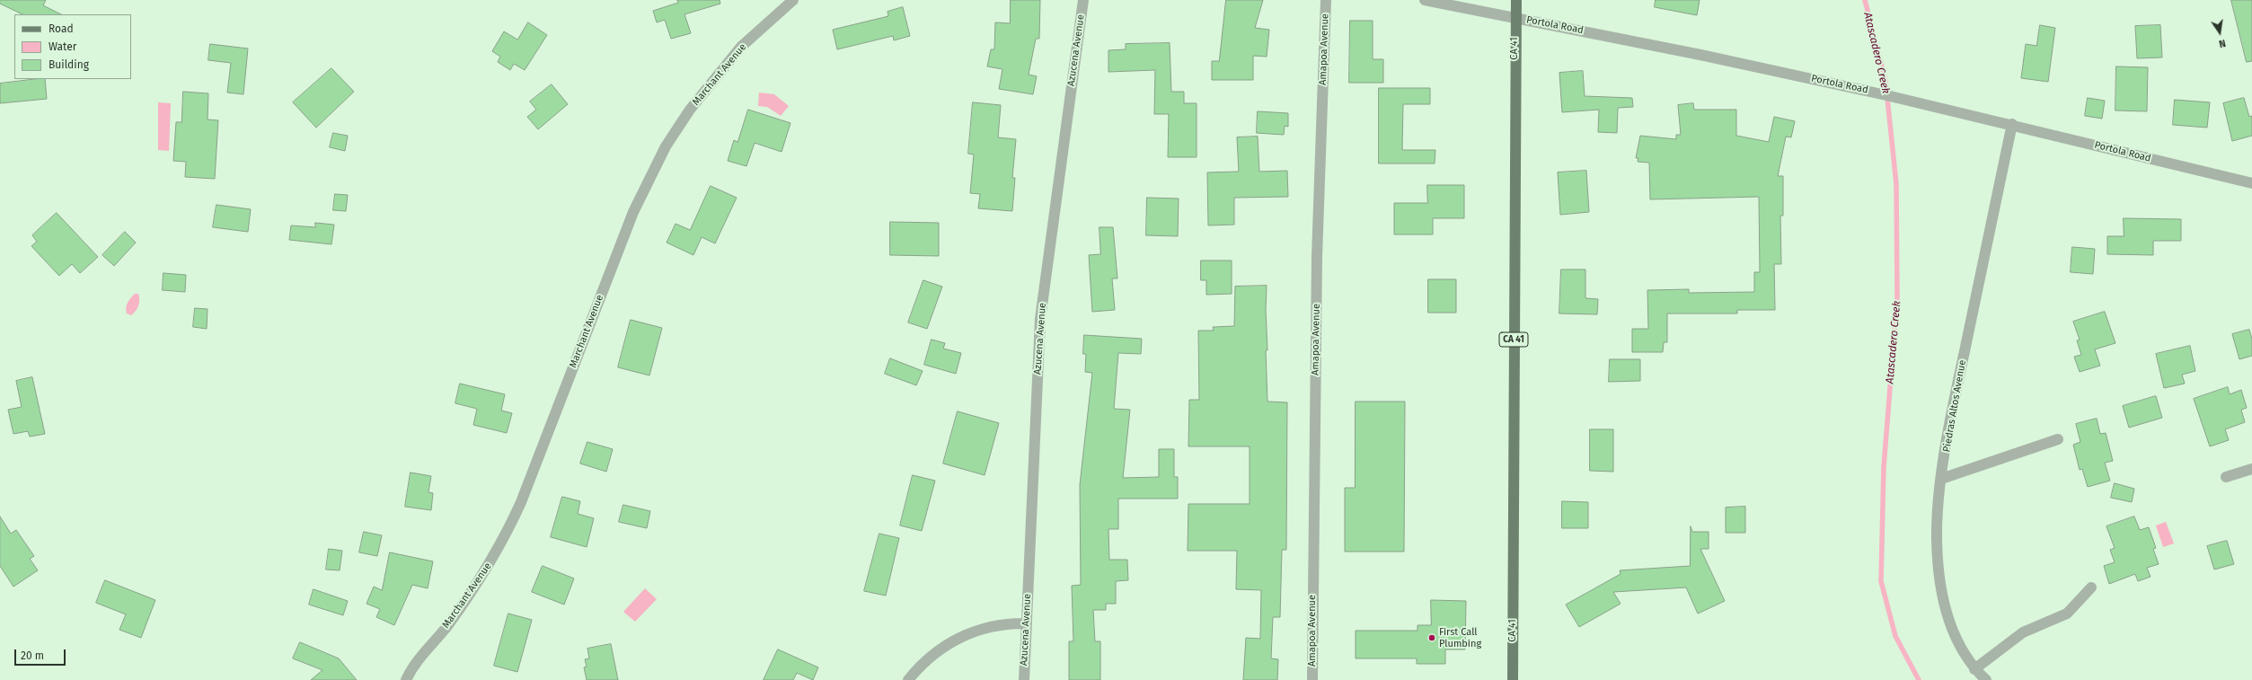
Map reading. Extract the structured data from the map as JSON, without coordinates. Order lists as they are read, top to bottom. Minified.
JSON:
{"streets":{"main road":["CA 41"],"street":["Portola Road","Amapoa Avenue","Azucena Avenue","Marchant Avenue","Piedras Altos Avenue"]},"crossings":[["Portola Road","CA 41"],["Portola Road","Piedras Altos Avenue"]],"water":["Atascadero Creek"],"places":["First Call Plumbing"],"legend":["Road","Water","Building"],"scale_bar":"20 m","north":"bottom"}
